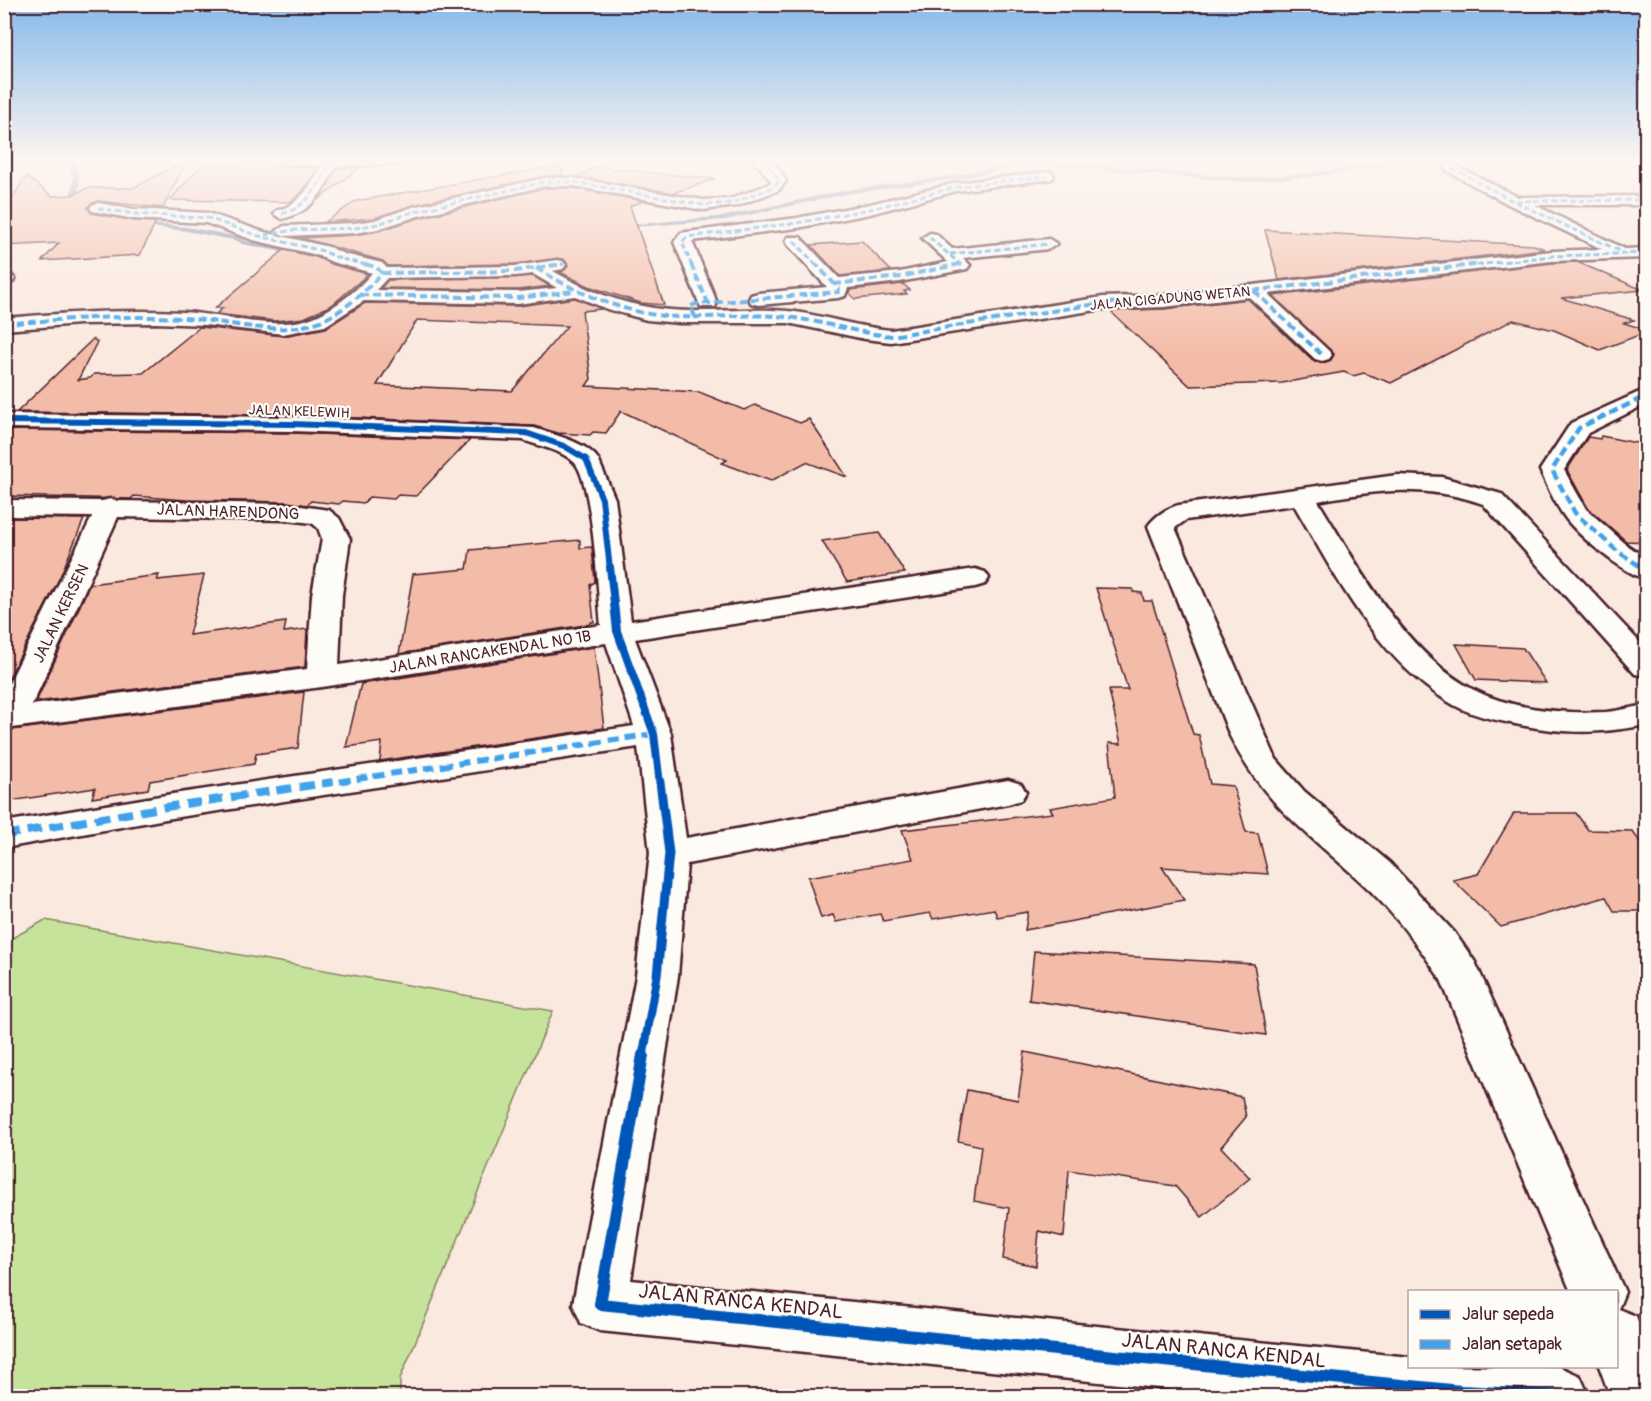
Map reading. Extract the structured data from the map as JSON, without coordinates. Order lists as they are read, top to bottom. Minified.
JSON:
{"streets":{"street":["JALAN CIGADUNG WETAN","JALAN KELEWIH","JALAN HARENDONG","JALAN KERSEN","JALAN RANCAKENDAL NO 1B","JALAN RANCA KENDAL"]},"crossings":[["JALAN KELEWIH","JALAN RANCA KENDAL"],["JALAN HARENDONG","JALAN KERSEN"],["JALAN HARENDONG","JALAN RANCAKENDAL NO 1B"],["JALAN KERSEN","JALAN RANCAKENDAL NO 1B"],["JALAN RANCAKENDAL NO 1B","JALAN RANCA KENDAL"]],"legend":["Jalur sepeda","Jalan setapak"]}
